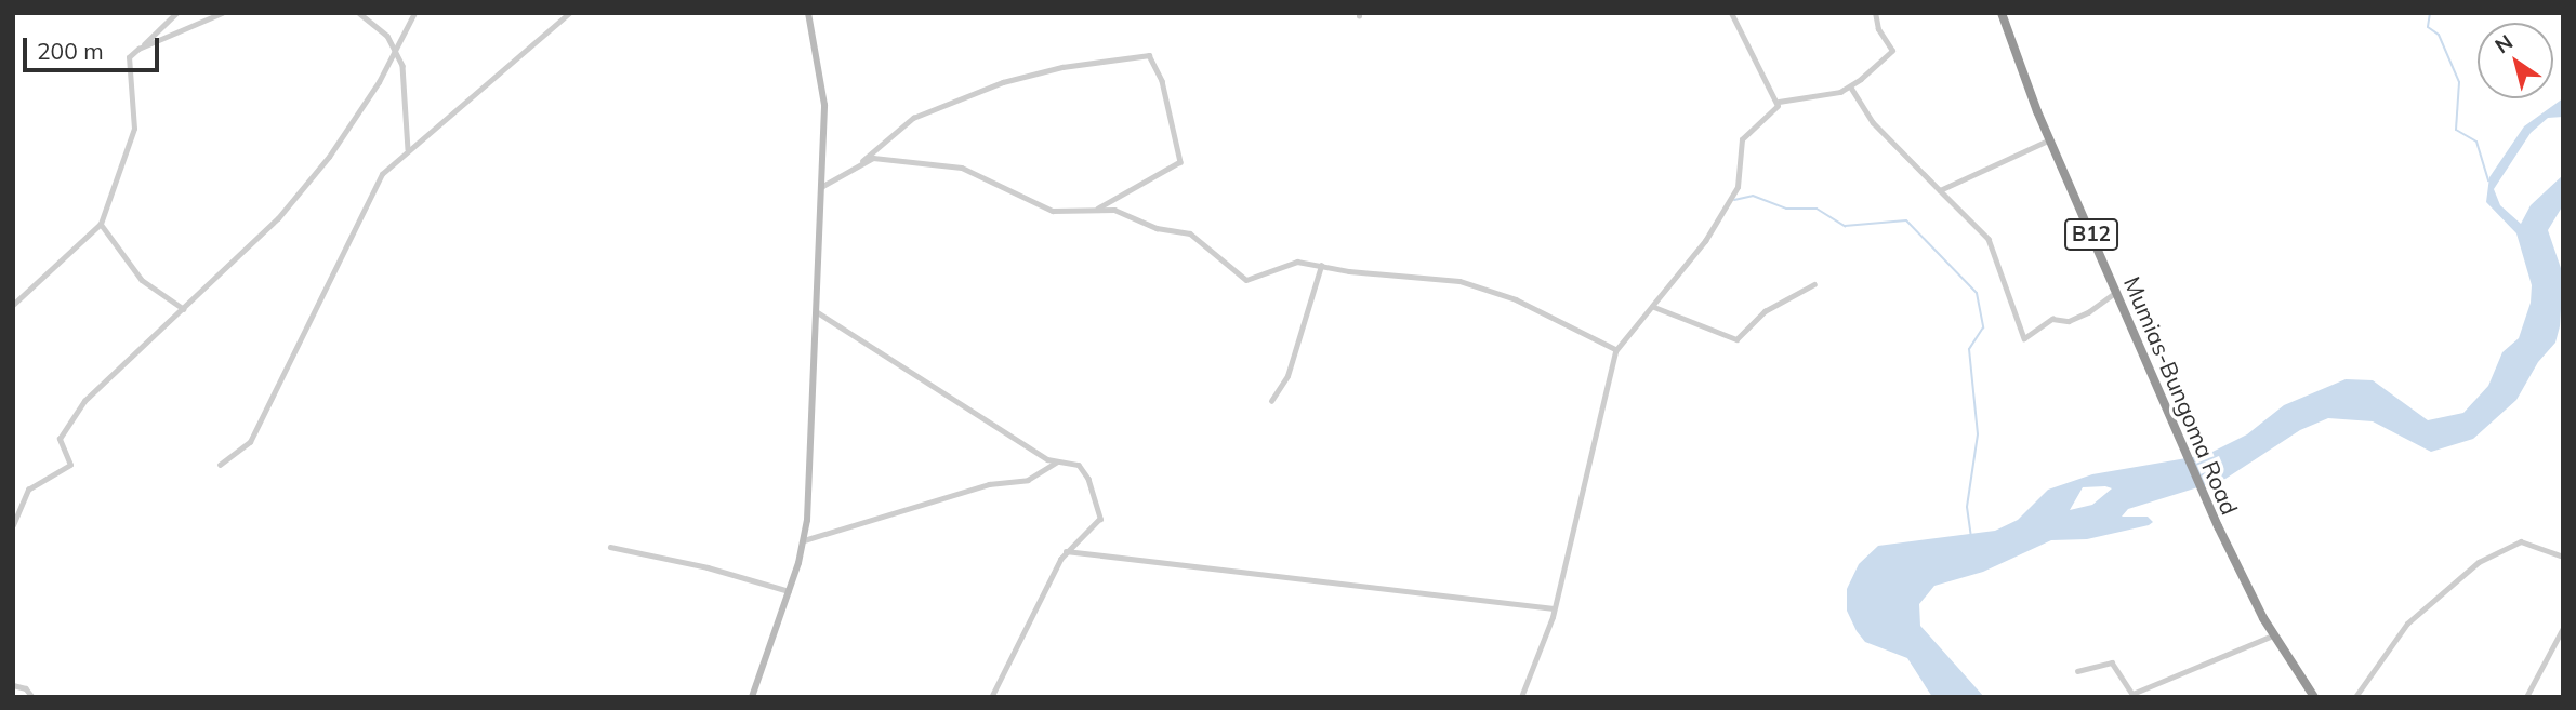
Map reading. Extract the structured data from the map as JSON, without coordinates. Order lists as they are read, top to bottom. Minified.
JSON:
{"streets":{"highway":["B12","Mumias-Bungoma Road"]},"scale_bar":"200 m","north":"top left"}
